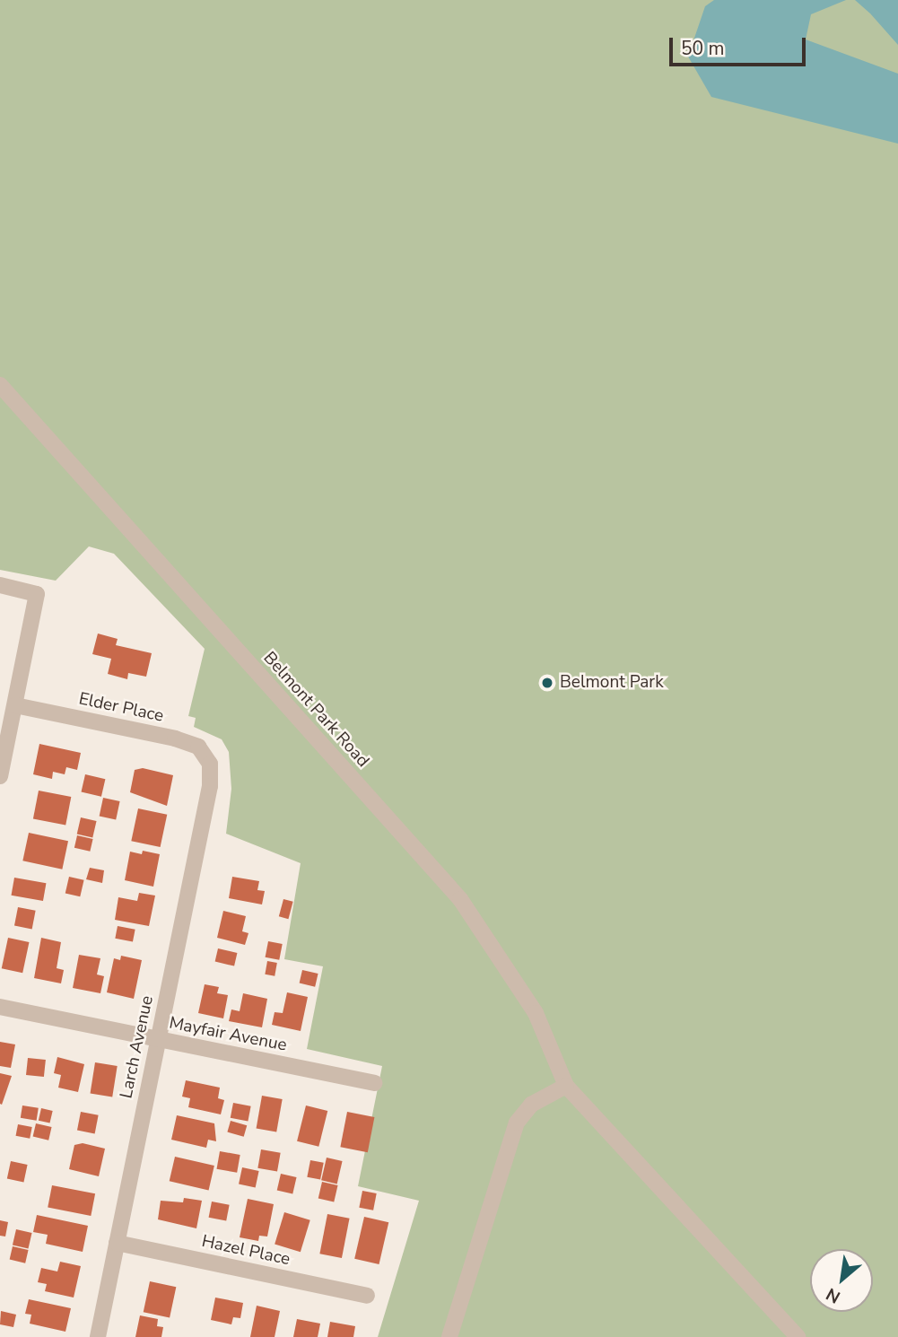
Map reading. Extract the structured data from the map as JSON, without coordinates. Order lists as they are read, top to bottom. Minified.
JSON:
{"streets":{"street":["Elder Place","Belmont Park Road","Mayfair Avenue","Larch Avenue","Hazel Place"]},"crossings":[["Elder Place","Larch Avenue"],["Mayfair Avenue","Larch Avenue"],["Larch Avenue","Hazel Place"]],"places":["Belmont Park"],"scale_bar":"50 m","north":"bottom left"}
